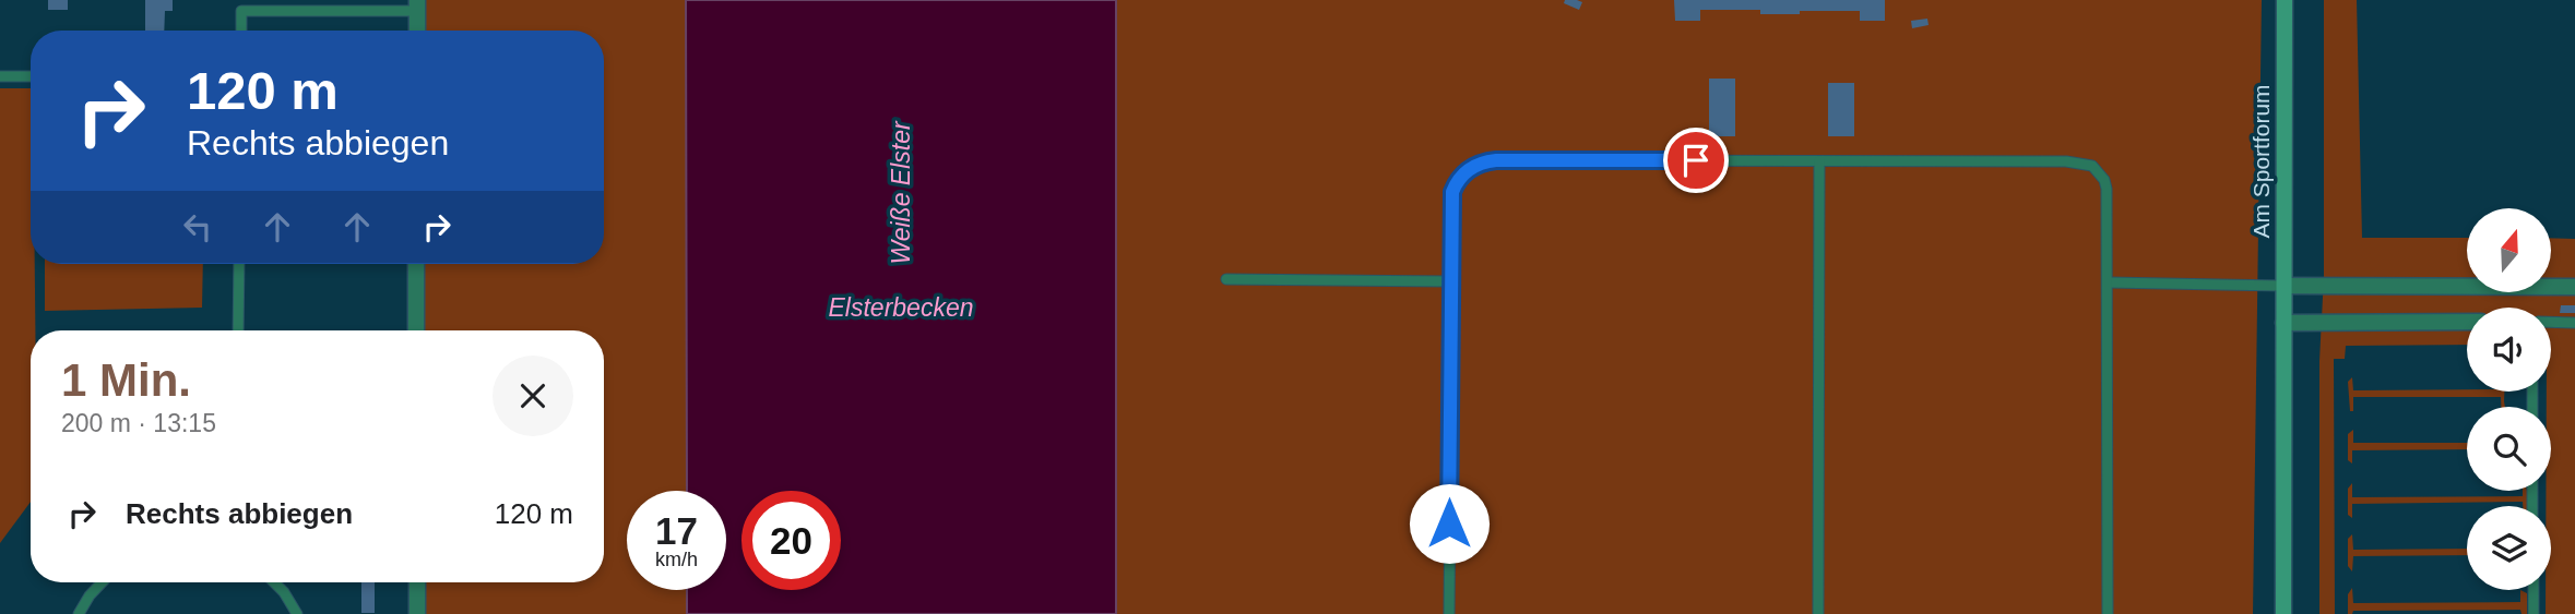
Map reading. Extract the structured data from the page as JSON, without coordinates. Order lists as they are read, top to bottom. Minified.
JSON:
{"streets":{"main road":["Am Sportforum"]},"water":["Weiße Elster","Elsterbecken"],"north":"top","page":{"turn":["120 m","Rechts abbiegen"],"heading":["1 Min.","200 m · 13:15"],"list":[{"name":"Rechts abbiegen","value":"120 m"}],"speed":"17 km/h","limit":"20"}}
